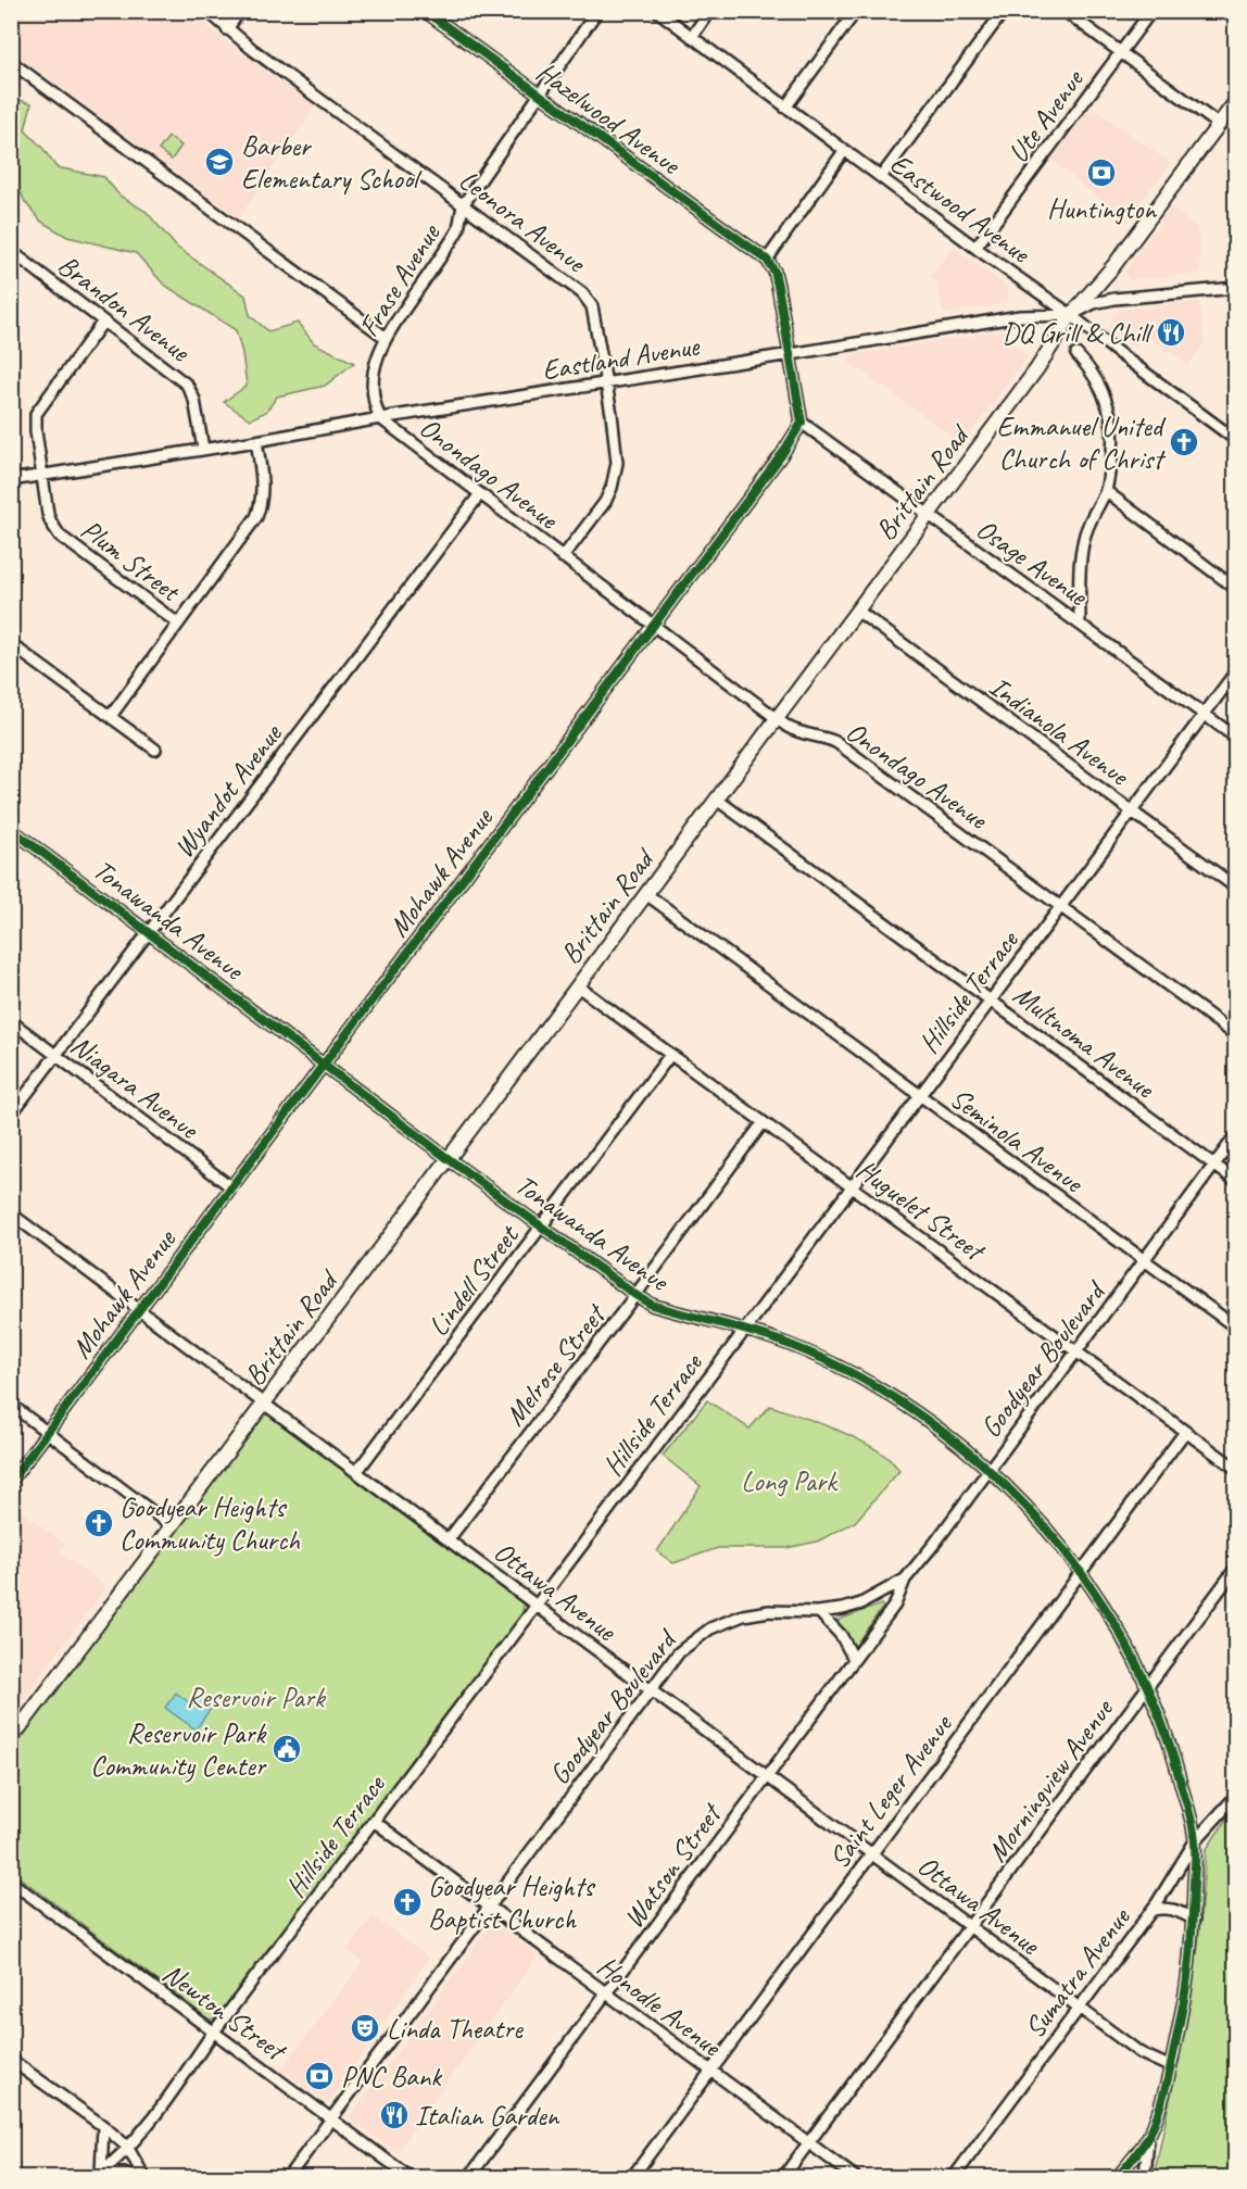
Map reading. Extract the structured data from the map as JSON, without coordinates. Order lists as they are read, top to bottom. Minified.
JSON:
{"streets":{"main road":["Brittain Road"],"street":["Ute Avenue","Hazelwood Avenue","Eastwood Avenue","Leonora Avenue","Frase Avenue","Brandon Avenue","Eastland Avenue","Onondago Avenue","Plum Street","Osage Avenue","Indianola Avenue","Wyandot Avenue","Mohawk Avenue","Tonawanda Avenue","Hillside Terrace","Multnoma Avenue","Niagara Avenue","Seminola Avenue","Huguelet Street","Lindell Street","Goodyear Boulevard","Melrose Street","Ottawa Avenue","Morningview Avenue","Saint Leger Avenue","Watson Street","Sumatra Avenue","Honodle Avenue","Newton Street"]},"crossings":[["Ute Avenue","Eastwood Avenue"],["Hazelwood Avenue","Frase Avenue"],["Eastwood Avenue","Eastland Avenue"],["Eastwood Avenue","Brittain Road"],["Leonora Avenue","Frase Avenue"],["Leonora Avenue","Eastland Avenue"],["Leonora Avenue","Onondago Avenue"],["Frase Avenue","Eastland Avenue"],["Frase Avenue","Onondago Avenue"],["Brandon Avenue","Eastland Avenue"],["Brandon Avenue","Plum Street"],["Eastland Avenue","Onondago Avenue"],["Eastland Avenue","Brittain Road"],["Eastland Avenue","Plum Street"],["Onondago Avenue","Brittain Road"],["Onondago Avenue","Wyandot Avenue"],["Onondago Avenue","Mohawk Avenue"],["Onondago Avenue","Hillside Terrace"],["Brittain Road","Osage Avenue"],["Brittain Road","Indianola Avenue"],["Brittain Road","Tonawanda Avenue"],["Brittain Road","Multnoma Avenue"],["Brittain Road","Seminola Avenue"],["Brittain Road","Huguelet Street"],["Brittain Road","Ottawa Avenue"],["Osage Avenue","Mohawk Avenue"],["Osage Avenue","Hillside Terrace"],["Indianola Avenue","Hillside Terrace"],["Wyandot Avenue","Tonawanda Avenue"],["Wyandot Avenue","Niagara Avenue"],["Mohawk Avenue","Tonawanda Avenue"],["Mohawk Avenue","Niagara Avenue"],["Mohawk Avenue","Ottawa Avenue"],["Tonawanda Avenue","Hillside Terrace"],["Tonawanda Avenue","Lindell Street"],["Tonawanda Avenue","Goodyear Boulevard"],["Tonawanda Avenue","Melrose Street"],["Tonawanda Avenue","Ottawa Avenue"],["Tonawanda Avenue","Morningview Avenue"],["Tonawanda Avenue","Saint Leger Avenue"],["Tonawanda Avenue","Sumatra Avenue"],["Hillside Terrace","Multnoma Avenue"],["Hillside Terrace","Seminola Avenue"],["Hillside Terrace","Huguelet Street"],["Hillside Terrace","Ottawa Avenue"],["Hillside Terrace","Honodle Avenue"],["Hillside Terrace","Newton Street"],["Multnoma Avenue","Goodyear Boulevard"],["Seminola Avenue","Goodyear Boulevard"],["Huguelet Street","Lindell Street"],["Huguelet Street","Goodyear Boulevard"],["Huguelet Street","Melrose Street"],["Huguelet Street","Saint Leger Avenue"],["Lindell Street","Ottawa Avenue"],["Goodyear Boulevard","Ottawa Avenue"],["Goodyear Boulevard","Watson Street"],["Goodyear Boulevard","Honodle Avenue"],["Goodyear Boulevard","Newton Street"],["Melrose Street","Ottawa Avenue"],["Ottawa Avenue","Morningview Avenue"],["Ottawa Avenue","Saint Leger Avenue"],["Ottawa Avenue","Watson Street"],["Ottawa Avenue","Sumatra Avenue"],["Morningview Avenue","Honodle Avenue"],["Saint Leger Avenue","Honodle Avenue"],["Watson Street","Honodle Avenue"]],"parks":["Long Park","Reservoir Park"],"places":{"school or university":["Barber Elementary School"],"bank":["Huntington","PNC Bank"],"restaurant":["DQ Grill & Chill","Italian Garden"],"church":["Emmanuel United Church of Christ","Goodyear Heights Community Church","Goodyear Heights Baptist Church"],"public building":["Reservoir Park Community Center"],"theatre":["Linda Theatre"]}}
